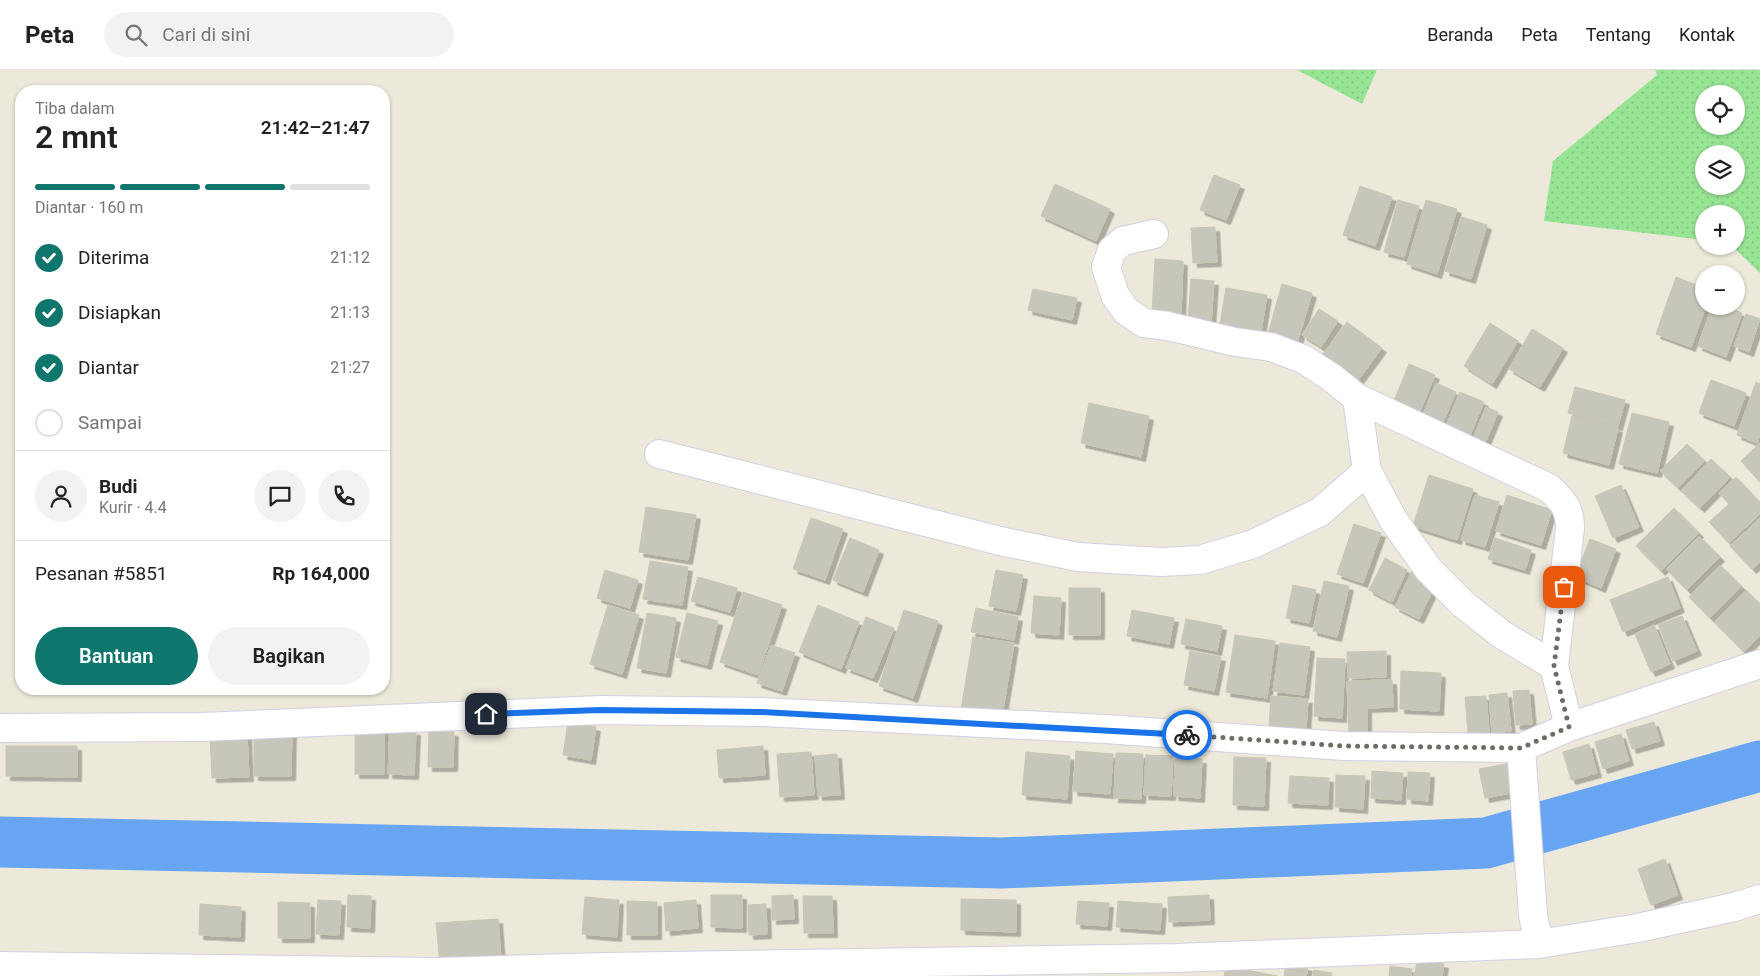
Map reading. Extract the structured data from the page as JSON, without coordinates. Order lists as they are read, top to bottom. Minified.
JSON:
{"page":{"header":"Peta","search":"Cari di sini","nav":["Beranda","Peta","Tentang","Kontak"],"map_buttons":["+","−"],"heading":["2 mnt","Tiba dalam","21:42–21:47"],"panel":["Budi","Kurir · 4.4","Pesanan #5851","Rp 164,000"],"bar":"Diantar · 160 m","list":[["Diterima","21:12"],["Disiapkan","21:13"],["Diantar","21:27"],"Sampai"],"buttons":["Bantuan","Bagikan"]}}
